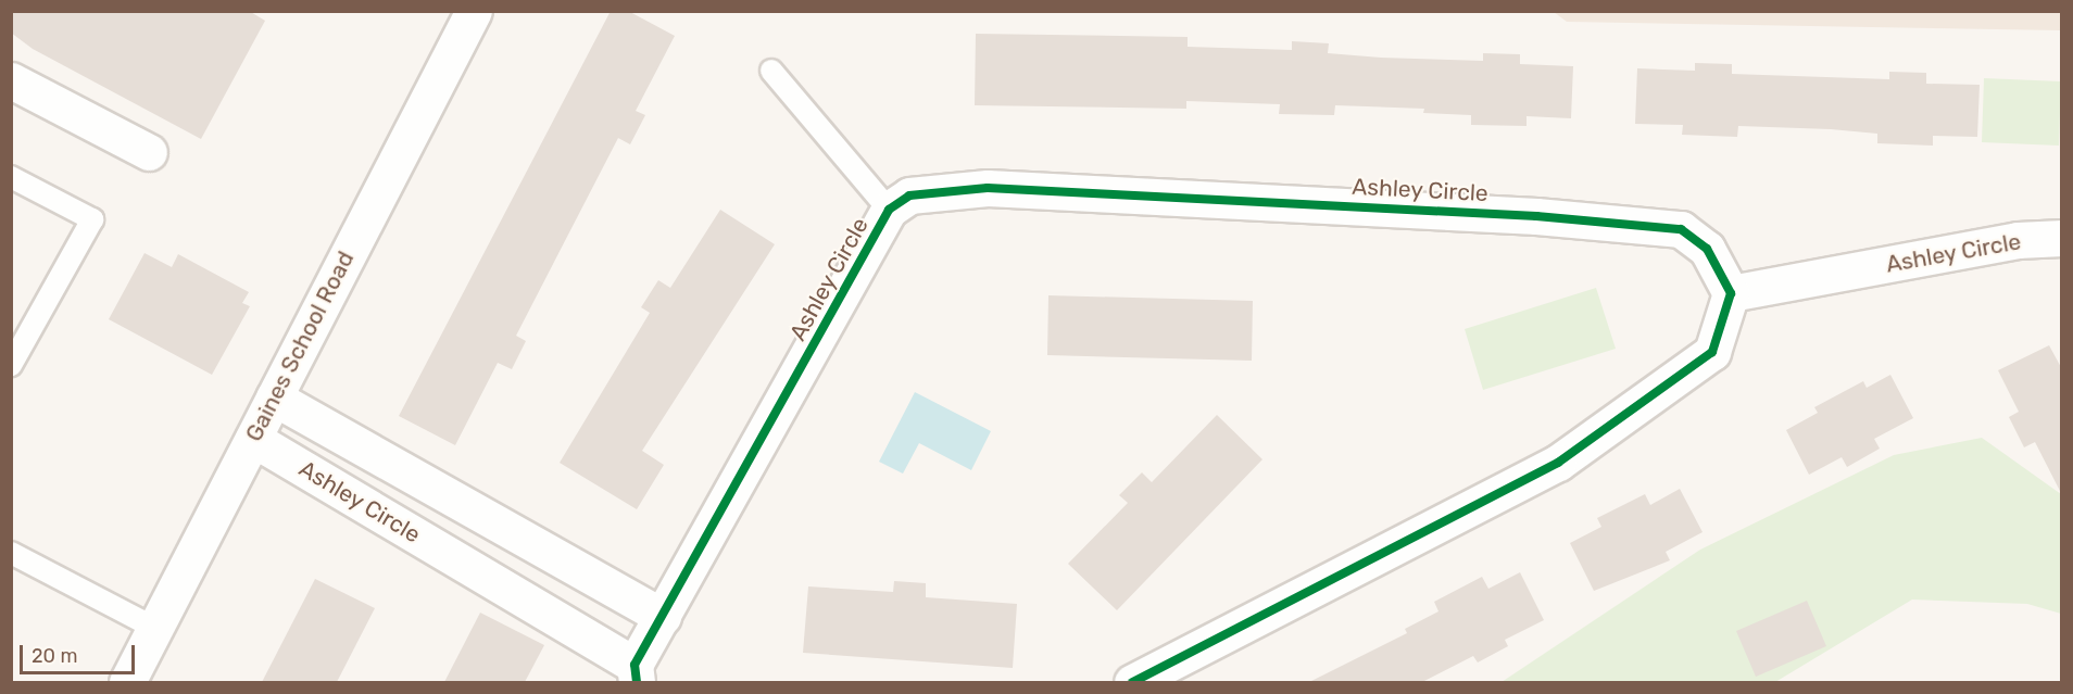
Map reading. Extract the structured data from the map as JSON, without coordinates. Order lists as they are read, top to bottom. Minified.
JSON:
{"streets":{"street":["Ashley Circle","Gaines School Road"]},"crossings":[["Ashley Circle","Gaines School Road"]],"scale_bar":"20 m"}
